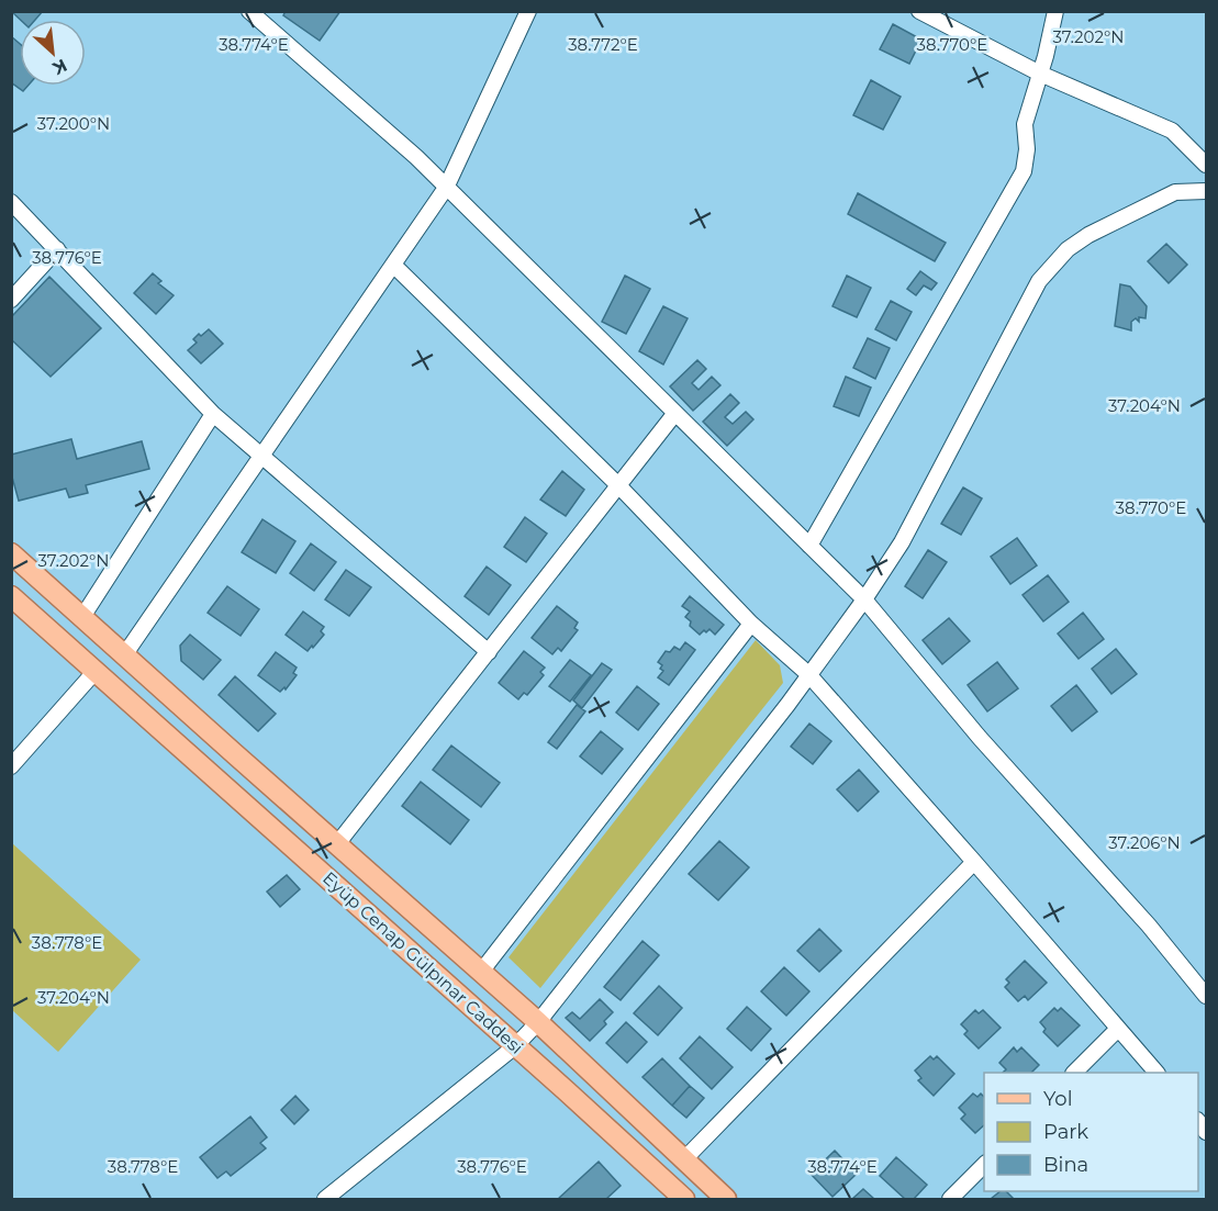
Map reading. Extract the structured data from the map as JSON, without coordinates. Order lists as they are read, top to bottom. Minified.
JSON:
{"streets":{"main road":["Eyüp Cenap Gülpınar Caddesi"]},"legend":["Yol","Park","Bina"],"north":"bottom right","coordinates":["37.202°N","38.774°E","38.772°E","38.770°E","37.200°N","38.776°E","37.204°N","37.206°N","38.778°E"]}
